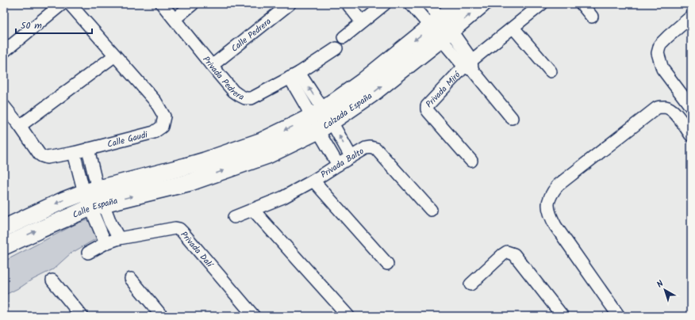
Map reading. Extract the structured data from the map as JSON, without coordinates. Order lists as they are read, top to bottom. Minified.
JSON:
{"streets":{"street":["Calle Pedrera","Privada Pedrera","Privada Miró","Calzada España","Calle Gaudi","Privada Balto","Calle España","Privada Dalí"]},"crossings":[["Calle Pedrera","Privada Pedrera"],["Calzada España","Calle España"]],"scale_bar":"50 m","north":"top left"}
